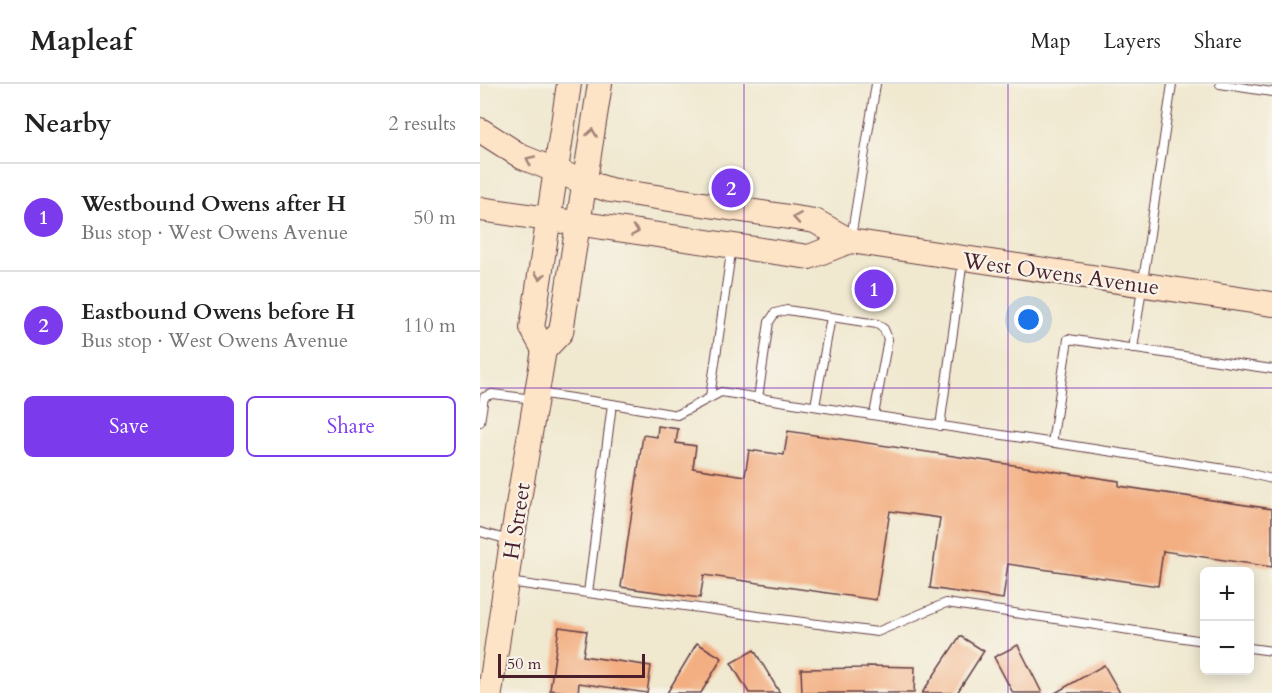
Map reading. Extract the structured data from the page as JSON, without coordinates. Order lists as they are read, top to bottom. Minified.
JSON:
{"streets":{"main road":["West Owens Avenue","H Street"]},"crossings":[["West Owens Avenue","H Street"]],"scale_bar":"50 m","page":{"header":"Mapleaf","nav":["Map","Layers","Share"],"heading":["Nearby","2 results"],"list":[{"mark":"1","name":"Westbound Owens after H","note":"Bus stop · West Owens Avenue","value":"50 m"},{"mark":"2","name":"Eastbound Owens before H","note":"Bus stop · West Owens Avenue","value":"110 m"}],"pins":["2","1"],"buttons":["Save","Share"],"map_buttons":["+","−"],"scale":"50 m"}}
